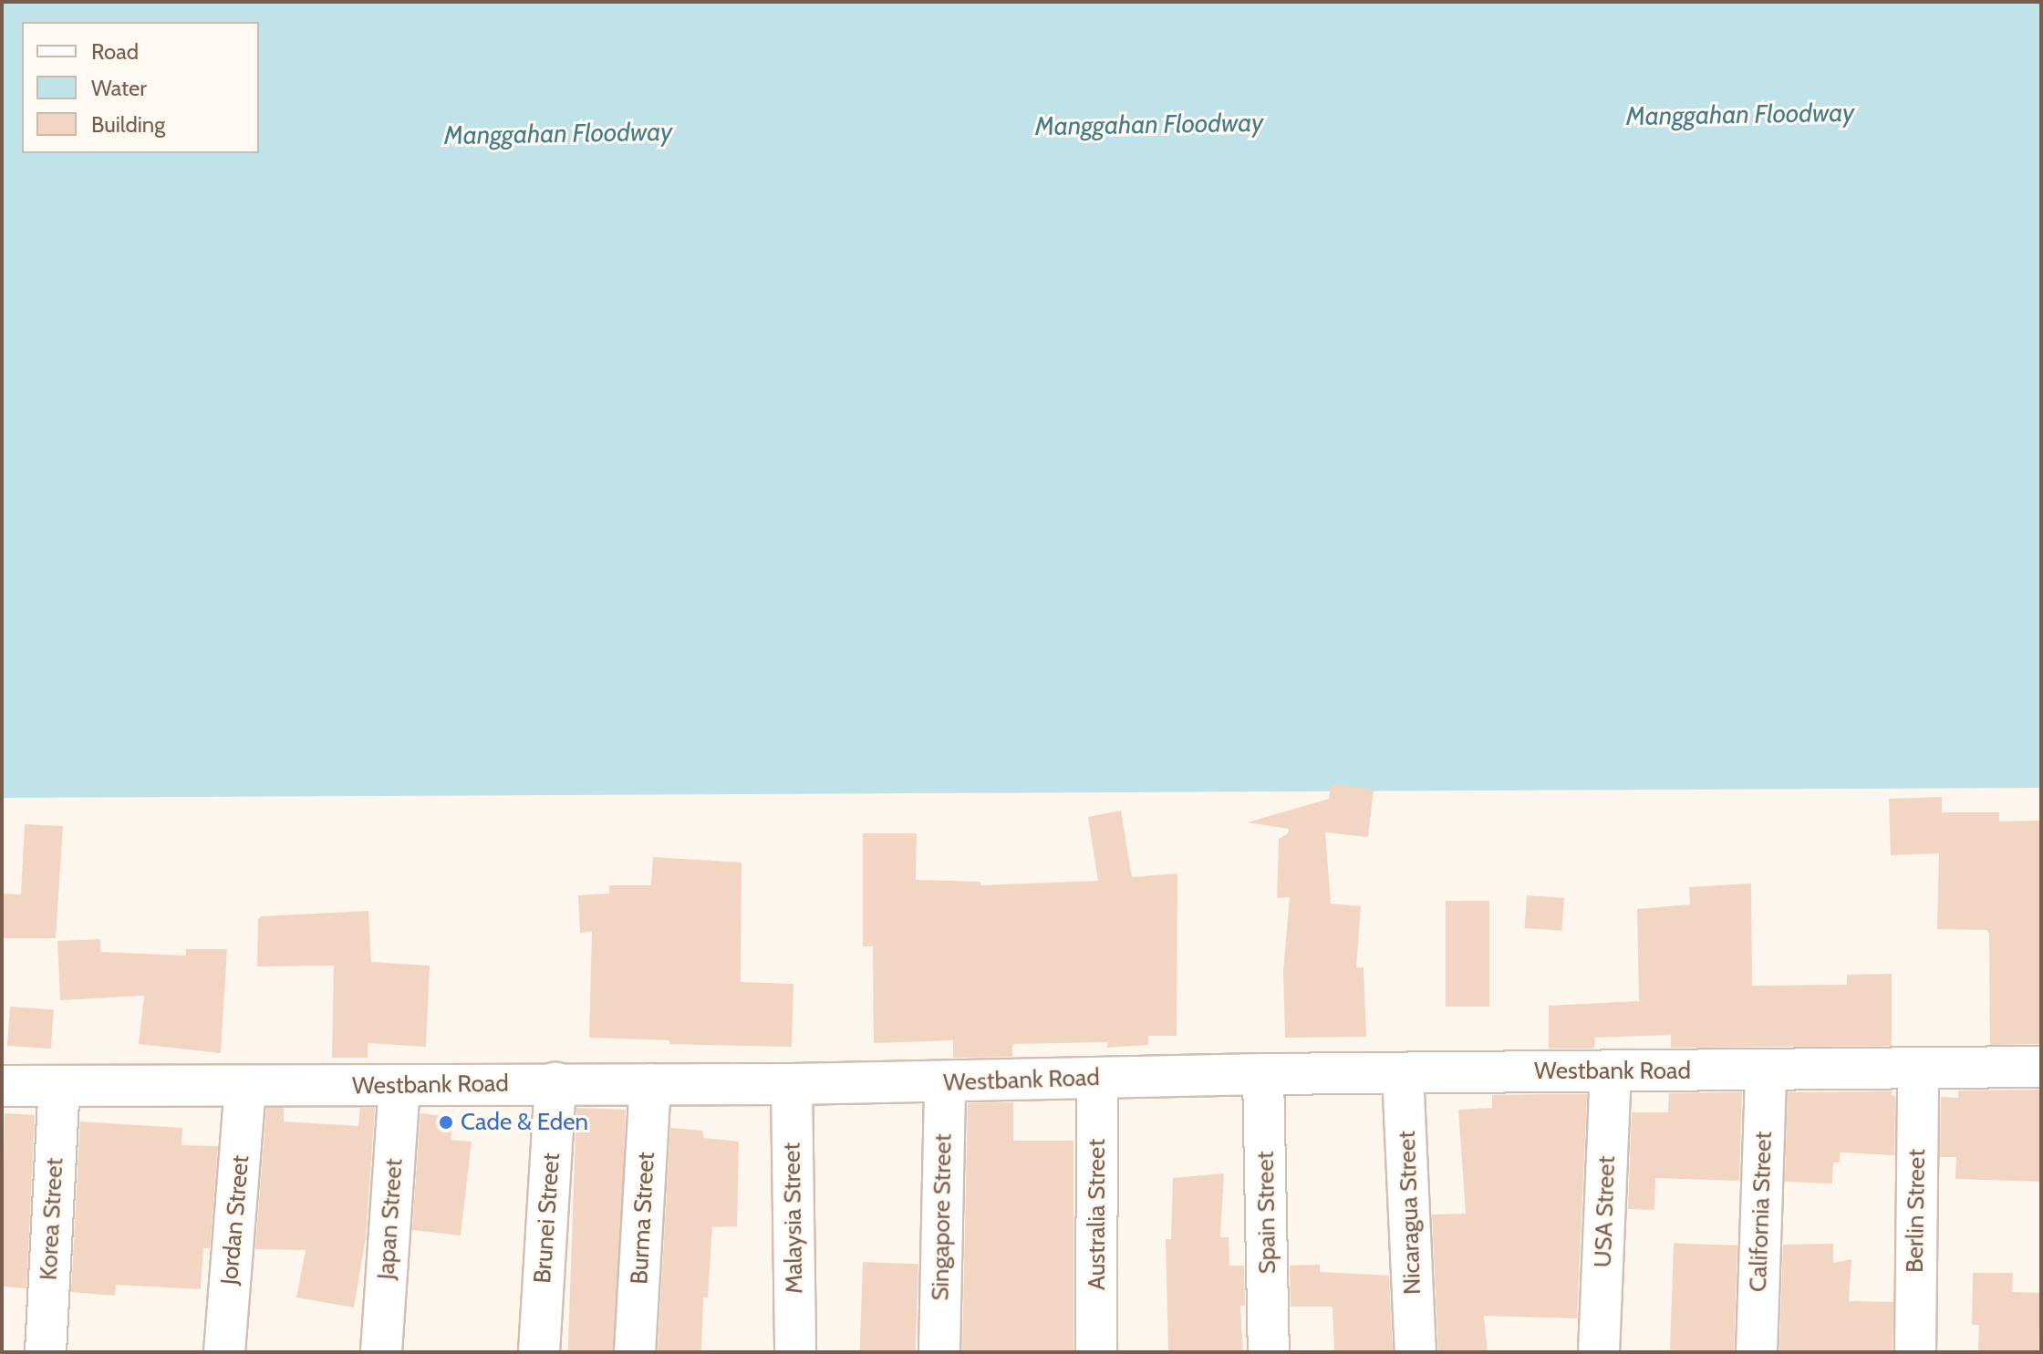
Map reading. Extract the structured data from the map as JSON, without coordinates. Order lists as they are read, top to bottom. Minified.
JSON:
{"streets":{"street":["Westbank Road","Berlin Street","USA Street","California Street","Spain Street","Nicaragua Street","Australia Street","Singapore Street","Brunei Street","Burma Street","Malaysia Street","Korea Street","Japan Street","Jordan Street"]},"crossings":[["Westbank Road","Berlin Street"],["Westbank Road","USA Street"],["Westbank Road","California Street"],["Westbank Road","Spain Street"],["Westbank Road","Nicaragua Street"],["Westbank Road","Australia Street"],["Westbank Road","Singapore Street"],["Westbank Road","Brunei Street"],["Westbank Road","Burma Street"],["Westbank Road","Malaysia Street"],["Westbank Road","Korea Street"],["Westbank Road","Japan Street"],["Westbank Road","Jordan Street"]],"water":["Manggahan Floodway"],"places":["Cade & Eden"],"legend":["Road","Water","Building"]}
